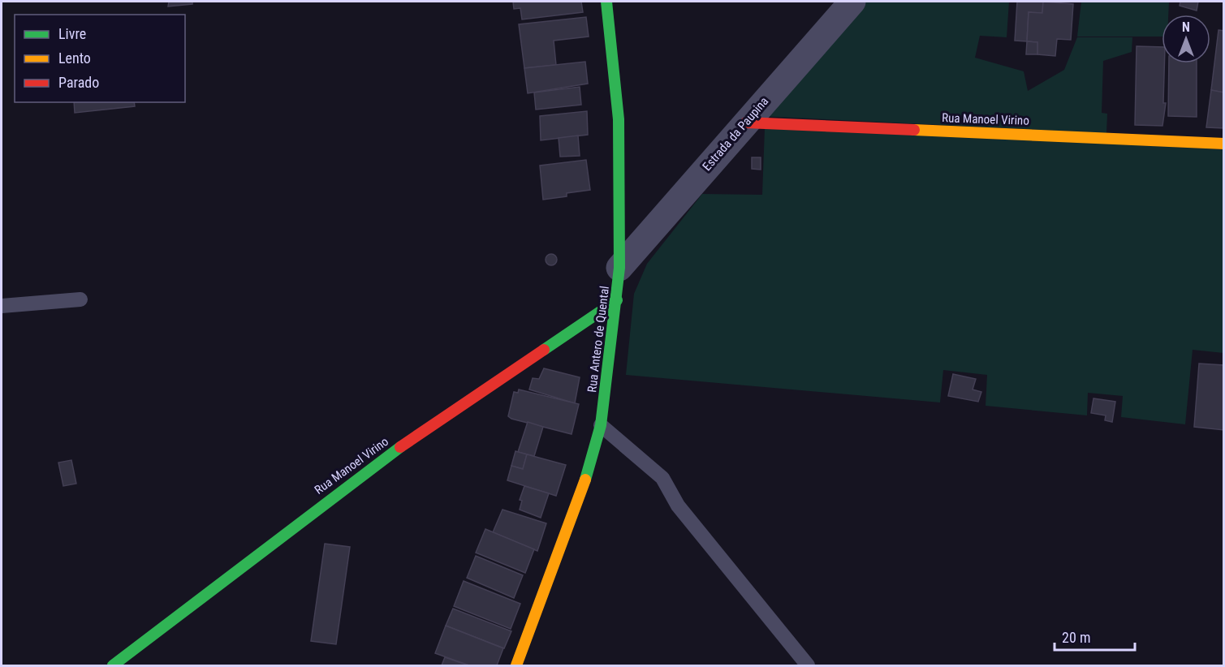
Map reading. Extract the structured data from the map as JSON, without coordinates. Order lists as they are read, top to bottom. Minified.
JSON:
{"streets":{"street":["Rua Manoel Virino","Estrada da Paupina","Rua Antero de Quental"]},"crossings":[["Rua Manoel Virino","Estrada da Paupina"],["Rua Manoel Virino","Rua Antero de Quental"],["Estrada da Paupina","Rua Antero de Quental"]],"legend":["Livre","Lento","Parado"],"scale_bar":"20 m","north":"top"}
